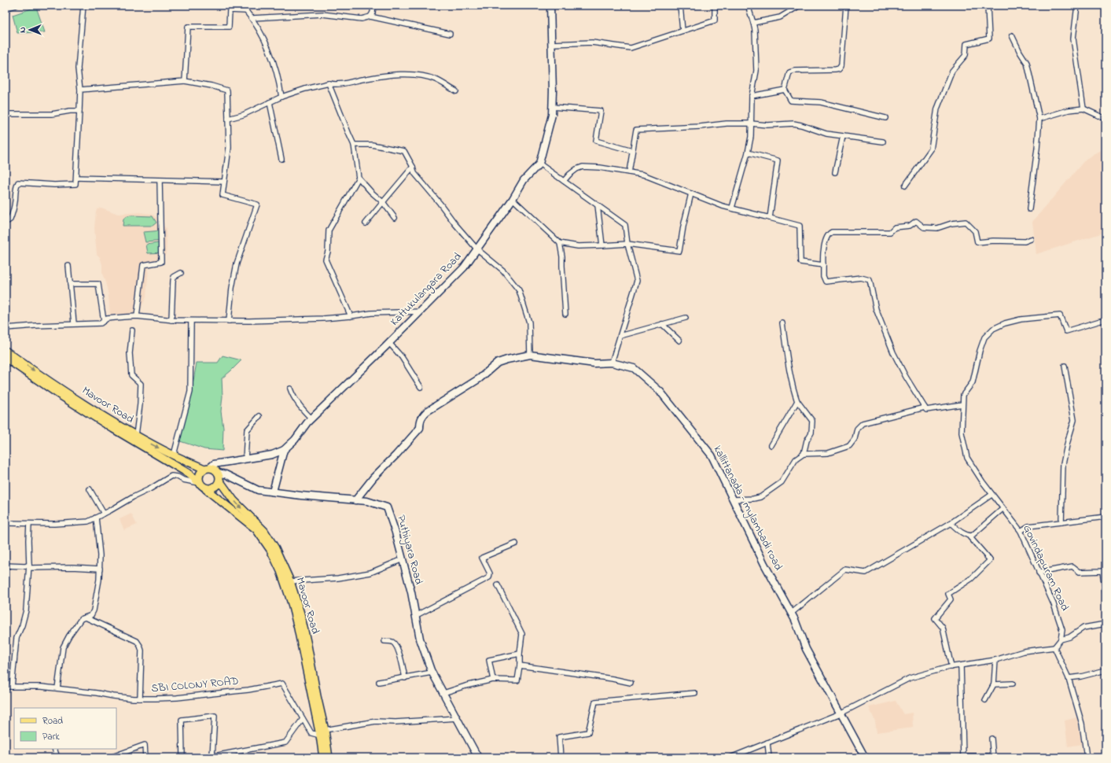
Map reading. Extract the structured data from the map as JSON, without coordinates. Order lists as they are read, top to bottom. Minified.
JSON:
{"streets":{"main road":["Mavoor Road"],"street":["Kattukulangara Road","kallittanada - mylambadi road","Puthiyara Road","Govindapuram Road","SBI COLONY ROAD"]},"crossings":[["Kattukulangara Road","Mavoor Road"],["Kattukulangara Road","Puthiyara Road"],["Mavoor Road","Puthiyara Road"],["Mavoor Road","SBI COLONY ROAD"],["kallittanada - mylambadi road","Puthiyara Road"]],"legend":["Road","Park"],"north":"left"}
